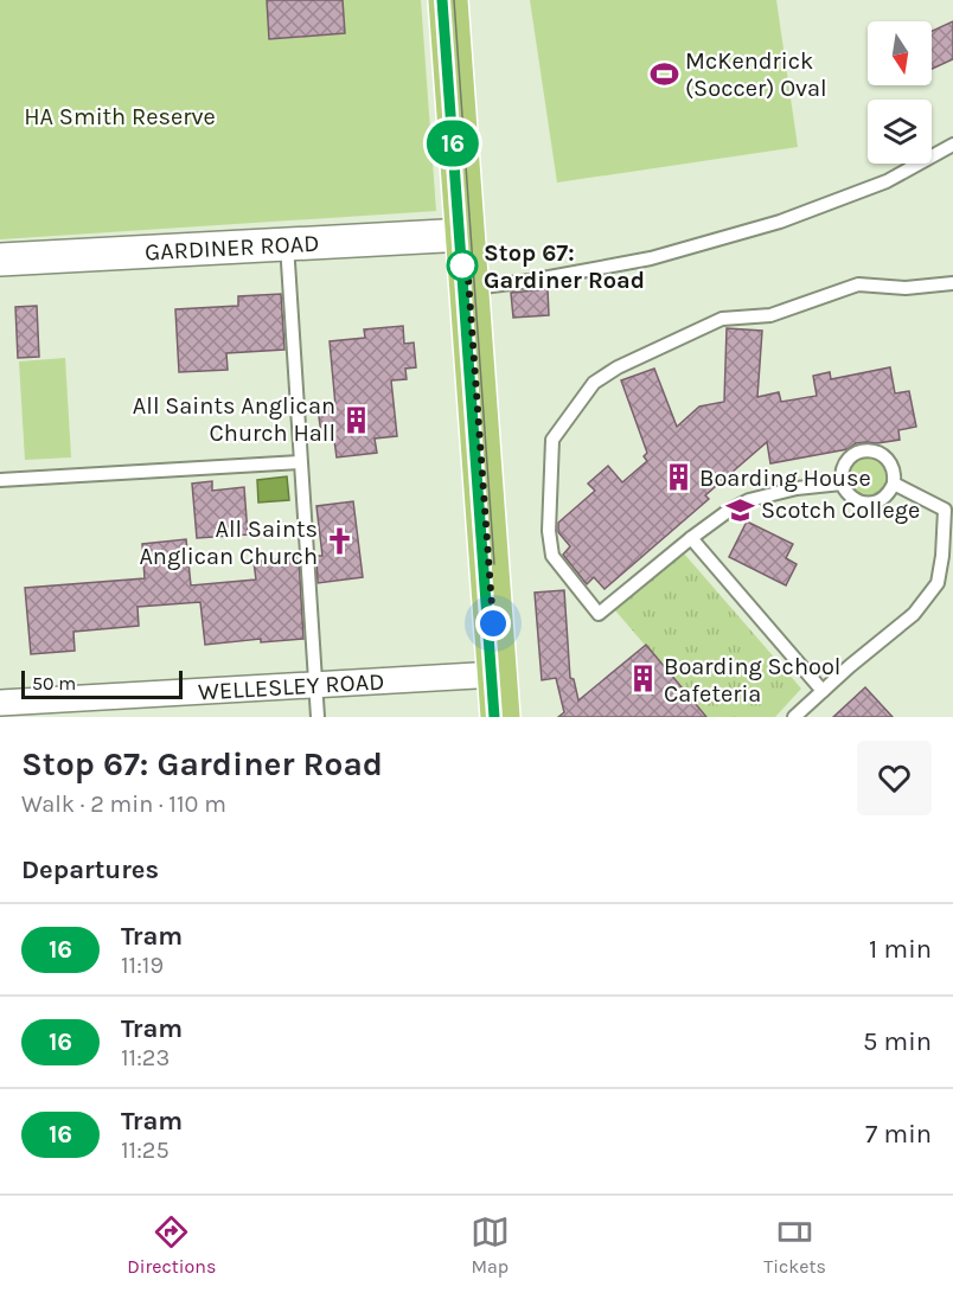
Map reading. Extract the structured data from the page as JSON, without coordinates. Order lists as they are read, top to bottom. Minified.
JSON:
{"streets":{"street":["GARDINER ROAD","WELLESLEY ROAD"]},"parks":["HA Smith Reserve"],"places":{"sports":["McKendrick (Soccer) Oval"],"other":["Stop 67: Gardiner Road"],"building":["All Saints Anglican Church Hall","Boarding House","Boarding School Cafeteria"],"school or university":["Scotch College"],"church":["All Saints Anglican Church"]},"lines":["tram line 16"],"scale_bar":"50 m","north":"bottom","page":{"on_map":"16","scale":"50 m","heading":[["Stop 67: Gardiner Road","Walk · 2 min · 110 m"],"Departures"],"list":[{"mark":"16","name":"Tram","note":"11:19","value":"1 min"},{"mark":"16","name":"Tram","note":"11:23","value":"5 min"},{"mark":"16","name":"Tram","note":"11:25","value":"7 min"}],"tabs":["Directions","Map","Tickets"]}}
